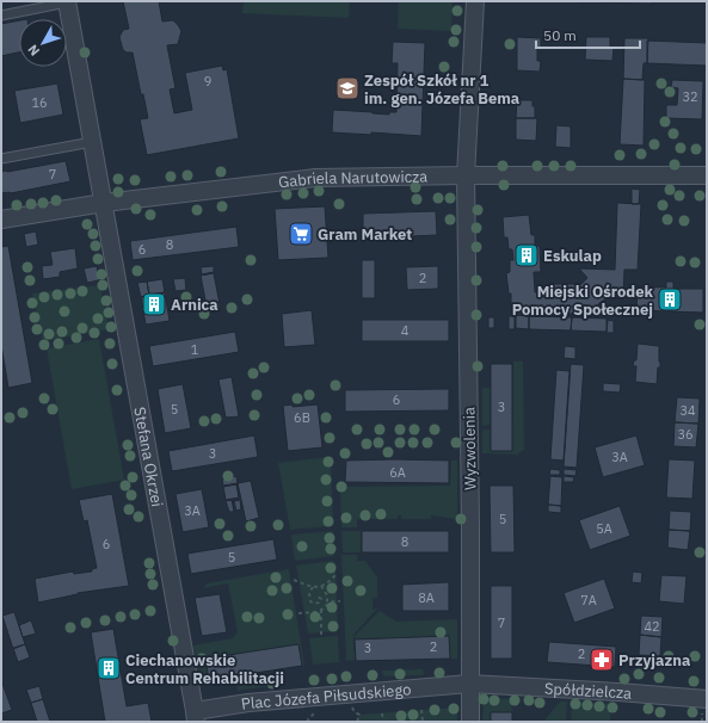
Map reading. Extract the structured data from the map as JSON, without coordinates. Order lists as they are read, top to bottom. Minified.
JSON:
{"streets":{"street":["Gabriela Narutowicza","Wyzwolenia","Stefana Okrzei","Spółdzielcza","Plac Józefa Piłsudskiego"]},"crossings":[["Gabriela Narutowicza","Wyzwolenia"],["Gabriela Narutowicza","Stefana Okrzei"],["Wyzwolenia","Spółdzielcza"],["Wyzwolenia","Plac Józefa Piłsudskiego"],["Stefana Okrzei","Plac Józefa Piłsudskiego"],["Spółdzielcza","Plac Józefa Piłsudskiego"]],"places":{"school or university":["Zespół Szkół nr 1 im. gen. Józefa Bema"],"supermarket":["Gram Market"],"building":["Eskulap","Miejski Ośrodek Pomocy Społecznej","Arnica","Ciechanowskie Centrum Rehabilitacji"],"pharmacy":["Przyjazna"]},"house_numbers":["9","32","16","7","8","6","2","4","1","6","3","5","34","6B","36","3","3A","6A","3A","5","5A","8","6","5","8A","7A","7","42","2","3","2"],"scale_bar":"50 m","north":"bottom left"}
